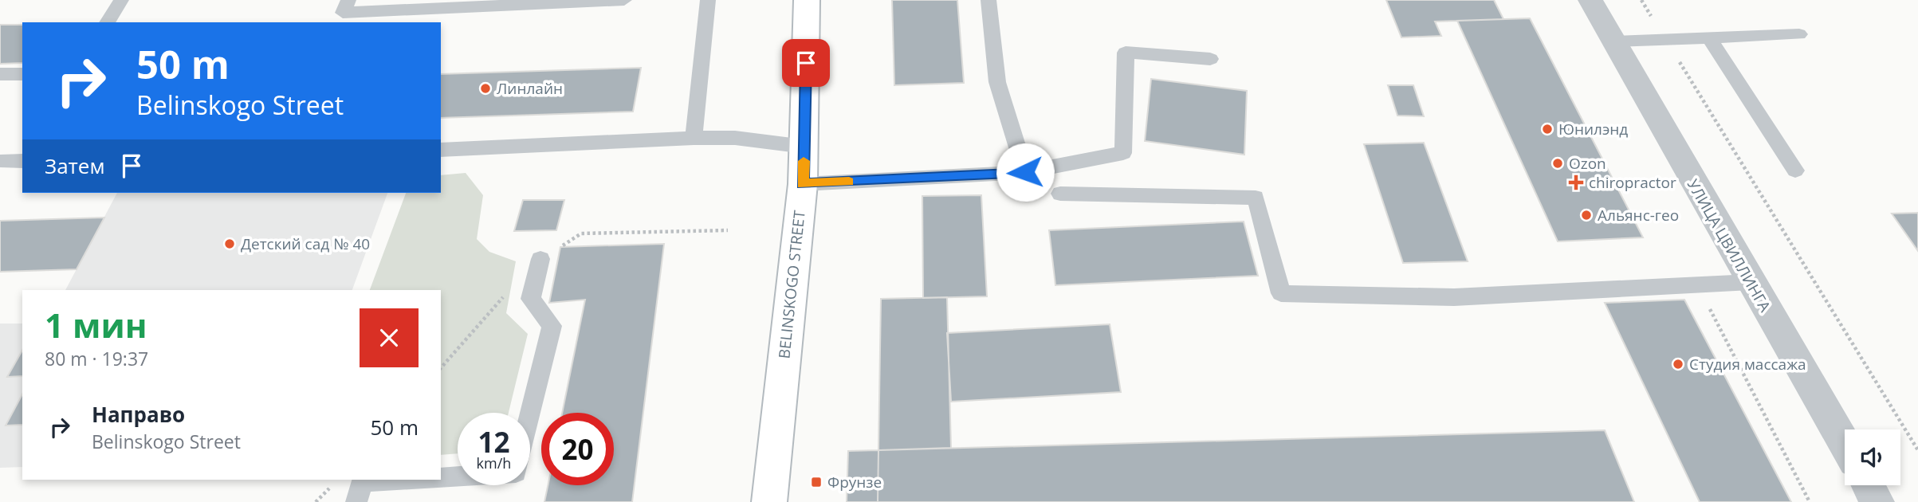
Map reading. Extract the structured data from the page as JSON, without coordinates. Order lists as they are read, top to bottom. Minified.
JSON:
{"streets":{"main road":["BELINSKOGO STREET"],"street":["УЛИЦА ЦВИЛЛИНГА"]},"places":{"other":["Линлайн","Юнилэнд","Ozon","Альянс-гео","Детский сад № 40","Студия массажа"],"health":["chiropractor"],"transit":["Фрунзе"]},"page":{"turn":["50 m","Belinskogo Street"],"then":"Затем","heading":["1 мин","80 m · 19:37"],"list":[{"name":"Направо","note":"Belinskogo Street","value":"50 m"}],"speed":"12 km/h","limit":"20"}}
